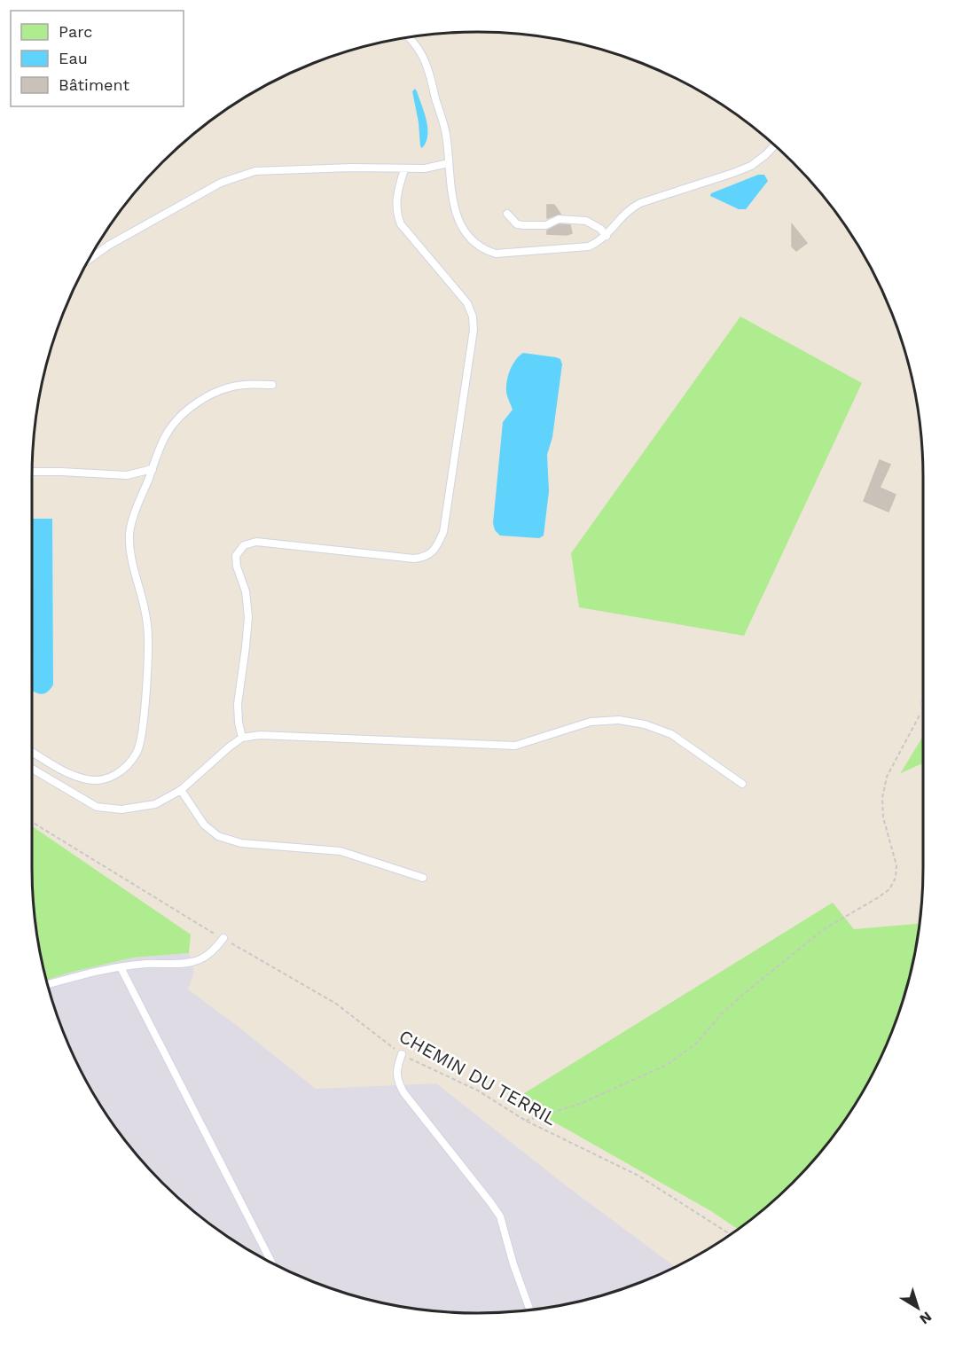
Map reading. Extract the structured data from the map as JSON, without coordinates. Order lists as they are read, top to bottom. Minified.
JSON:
{"streets":{"path":["CHEMIN DU TERRIL"]},"legend":["Parc","Eau","Bâtiment"],"north":"bottom right"}
